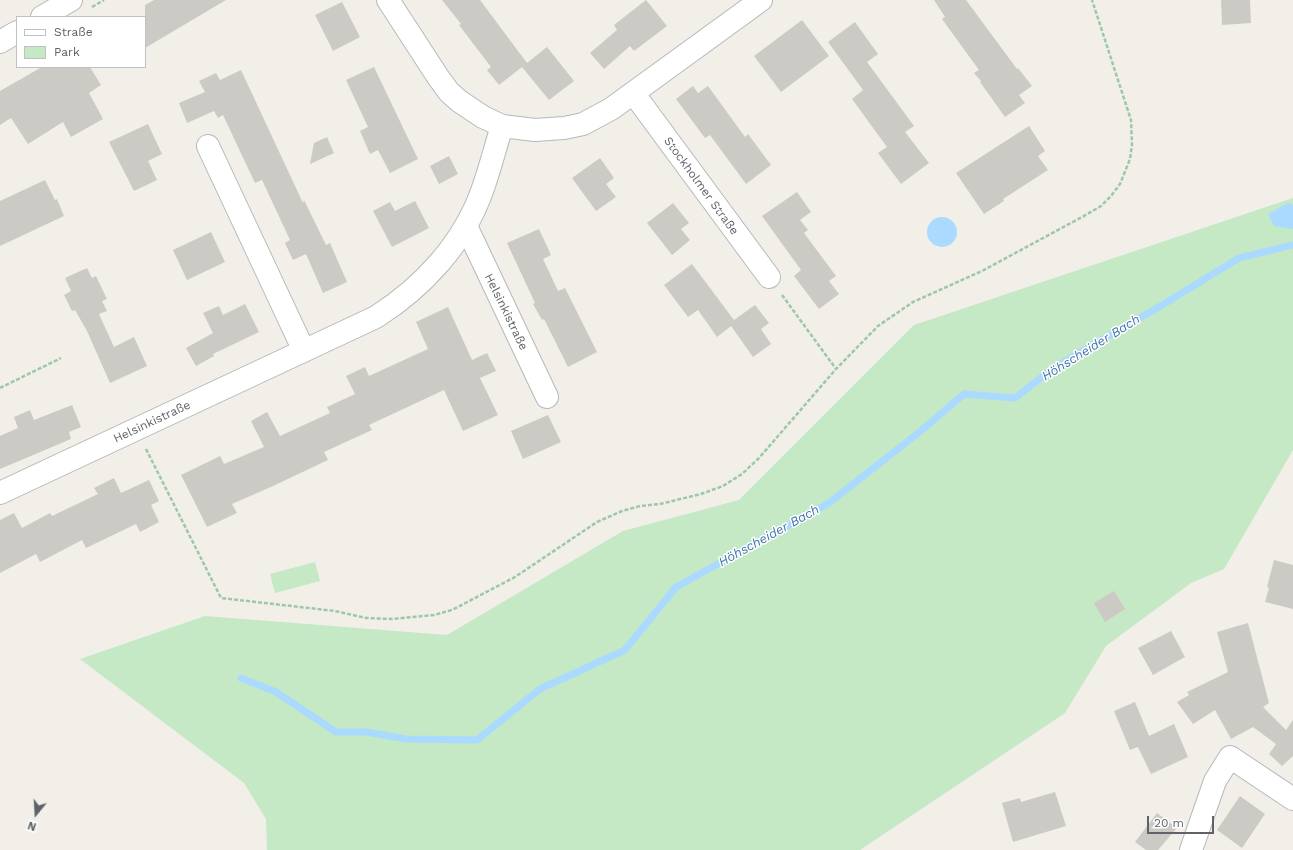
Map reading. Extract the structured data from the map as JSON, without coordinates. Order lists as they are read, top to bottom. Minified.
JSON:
{"streets":{"street":["Stockholmer Straße","Helsinkistraße"]},"water":["Höhscheider Bach"],"legend":["Straße","Park"],"scale_bar":"20 m","north":"bottom"}
